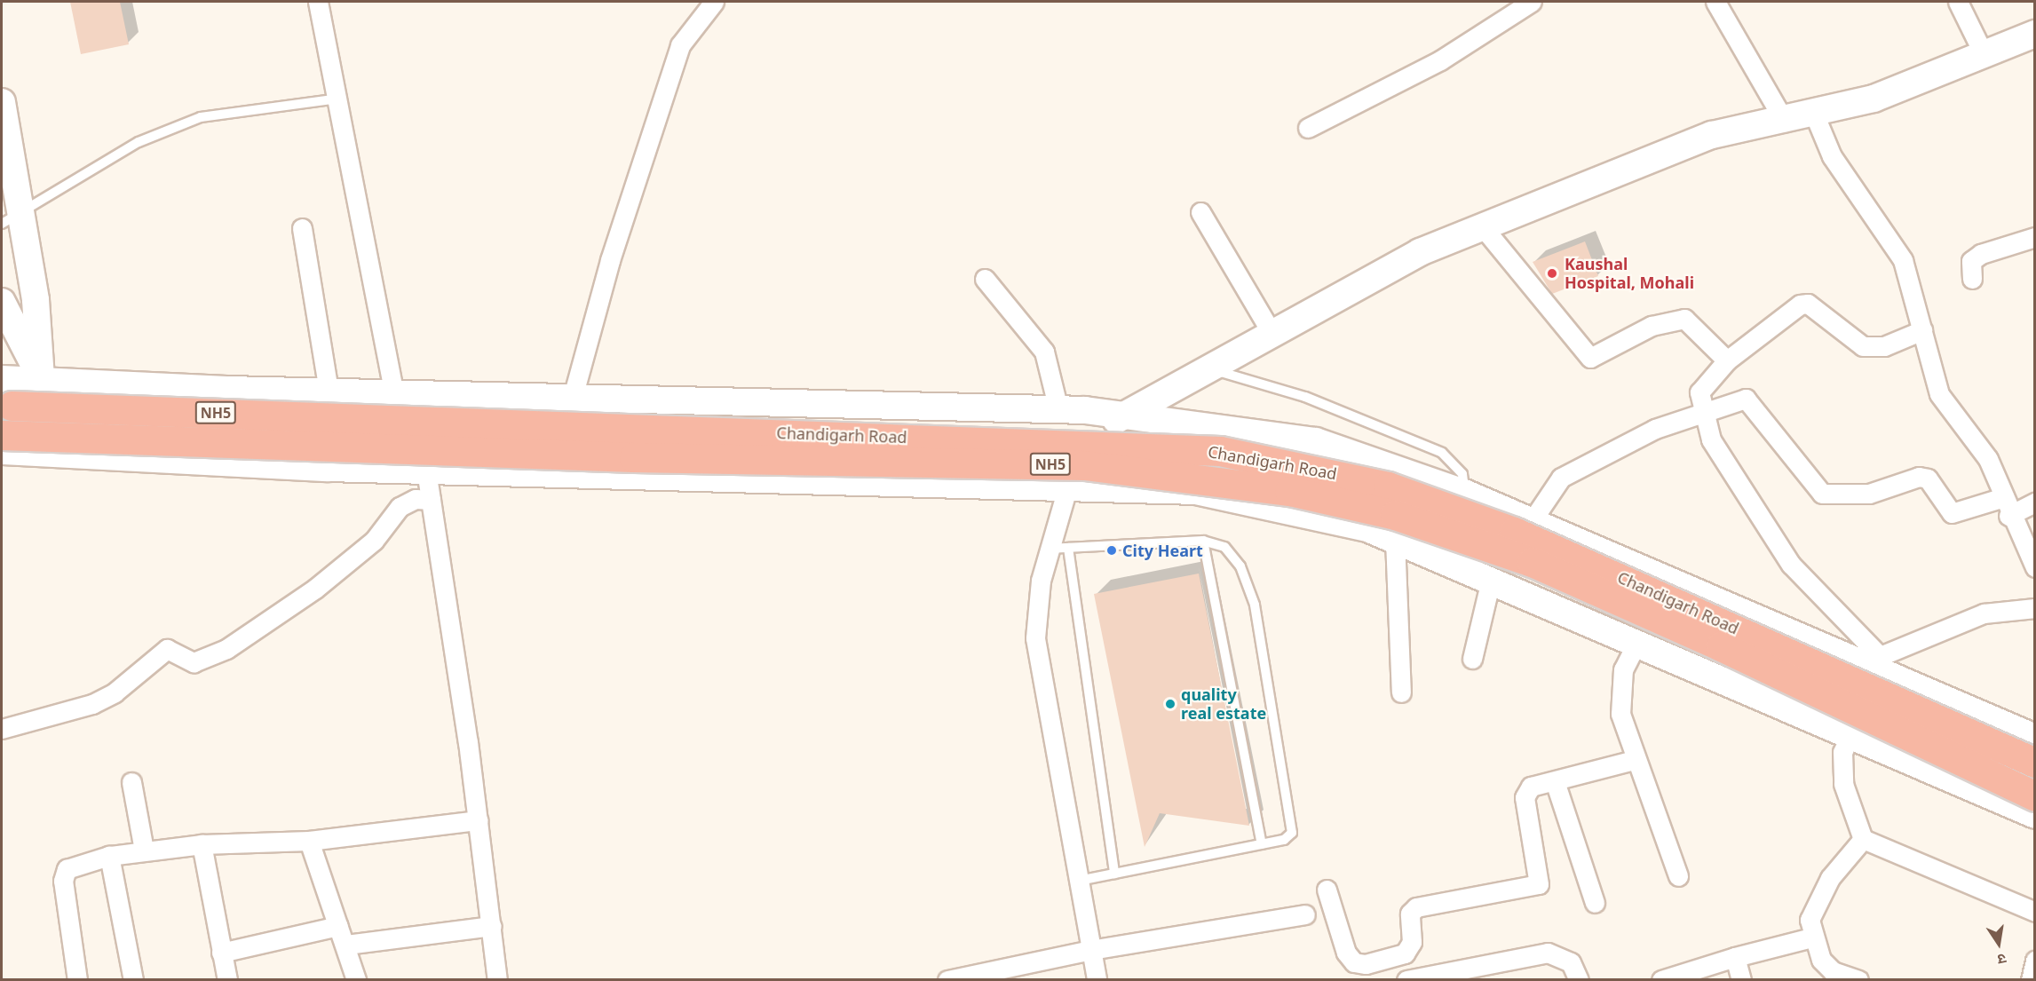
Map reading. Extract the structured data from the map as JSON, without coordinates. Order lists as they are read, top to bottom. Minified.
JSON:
{"streets":{"highway":["NH5","Chandigarh Road"]},"places":["Kaushal Hospital, Mohali","City Heart","quality real estate"],"north":"bottom"}
